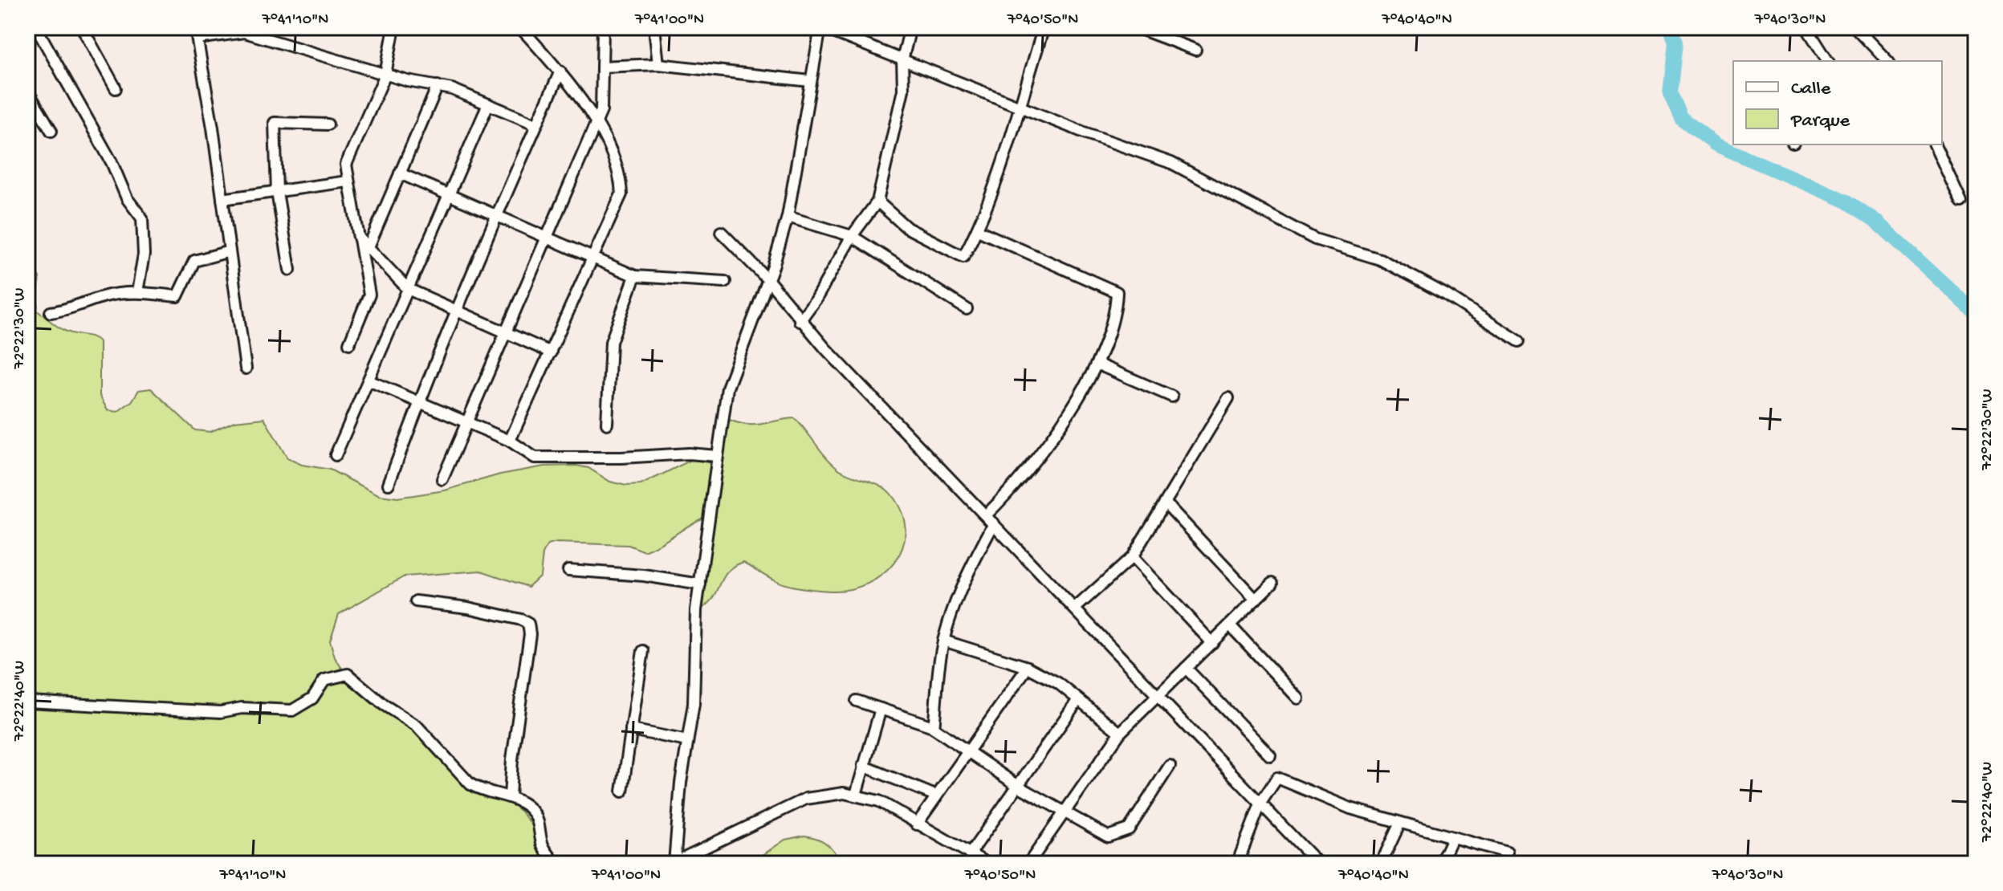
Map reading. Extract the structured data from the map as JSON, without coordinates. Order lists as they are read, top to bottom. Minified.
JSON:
{"legend":["Calle","Parque"],"coordinates":["7°41'10\"N","7°41'00\"N","7°40'50\"N","7°40'40\"N","7°40'30\"N","72°22'30\"W","72°22'40\"W"]}
